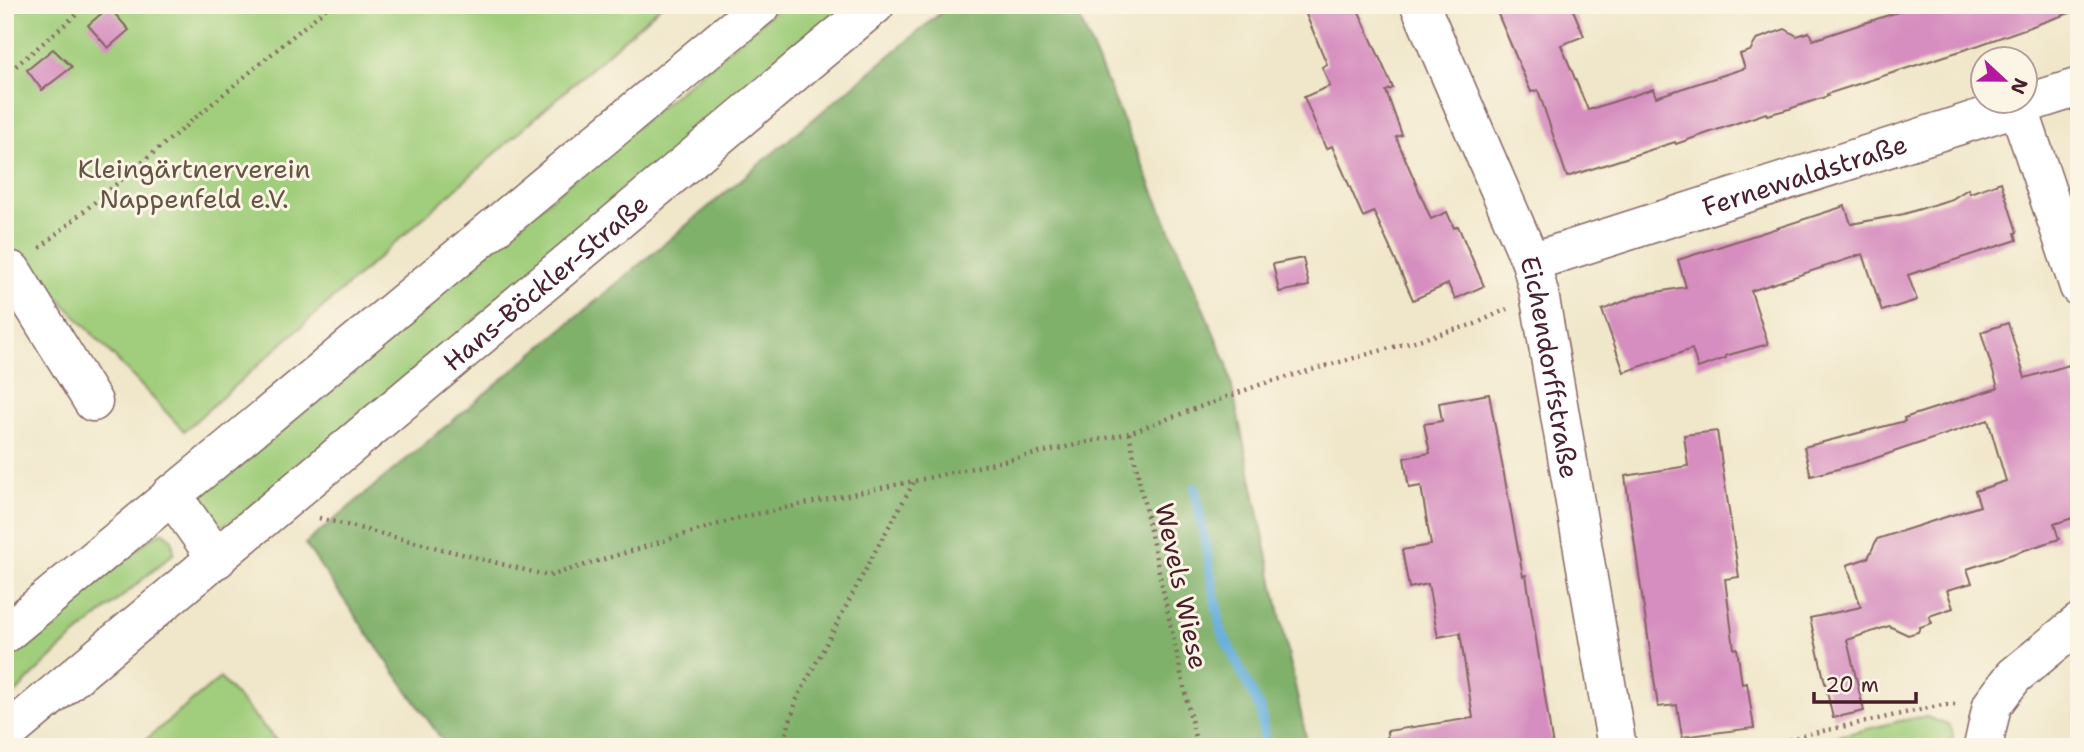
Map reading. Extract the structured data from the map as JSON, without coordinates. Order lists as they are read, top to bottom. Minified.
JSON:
{"streets":{"main road":["Fernewaldstraße","Hans-Böckler-Straße","Eichendorffstraße"],"path":["Wevels Wiese"]},"crossings":[["Fernewaldstraße","Eichendorffstraße"]],"parks":["Kleingärtnerverein Nappenfeld e.V."],"scale_bar":"20 m","north":"right"}
